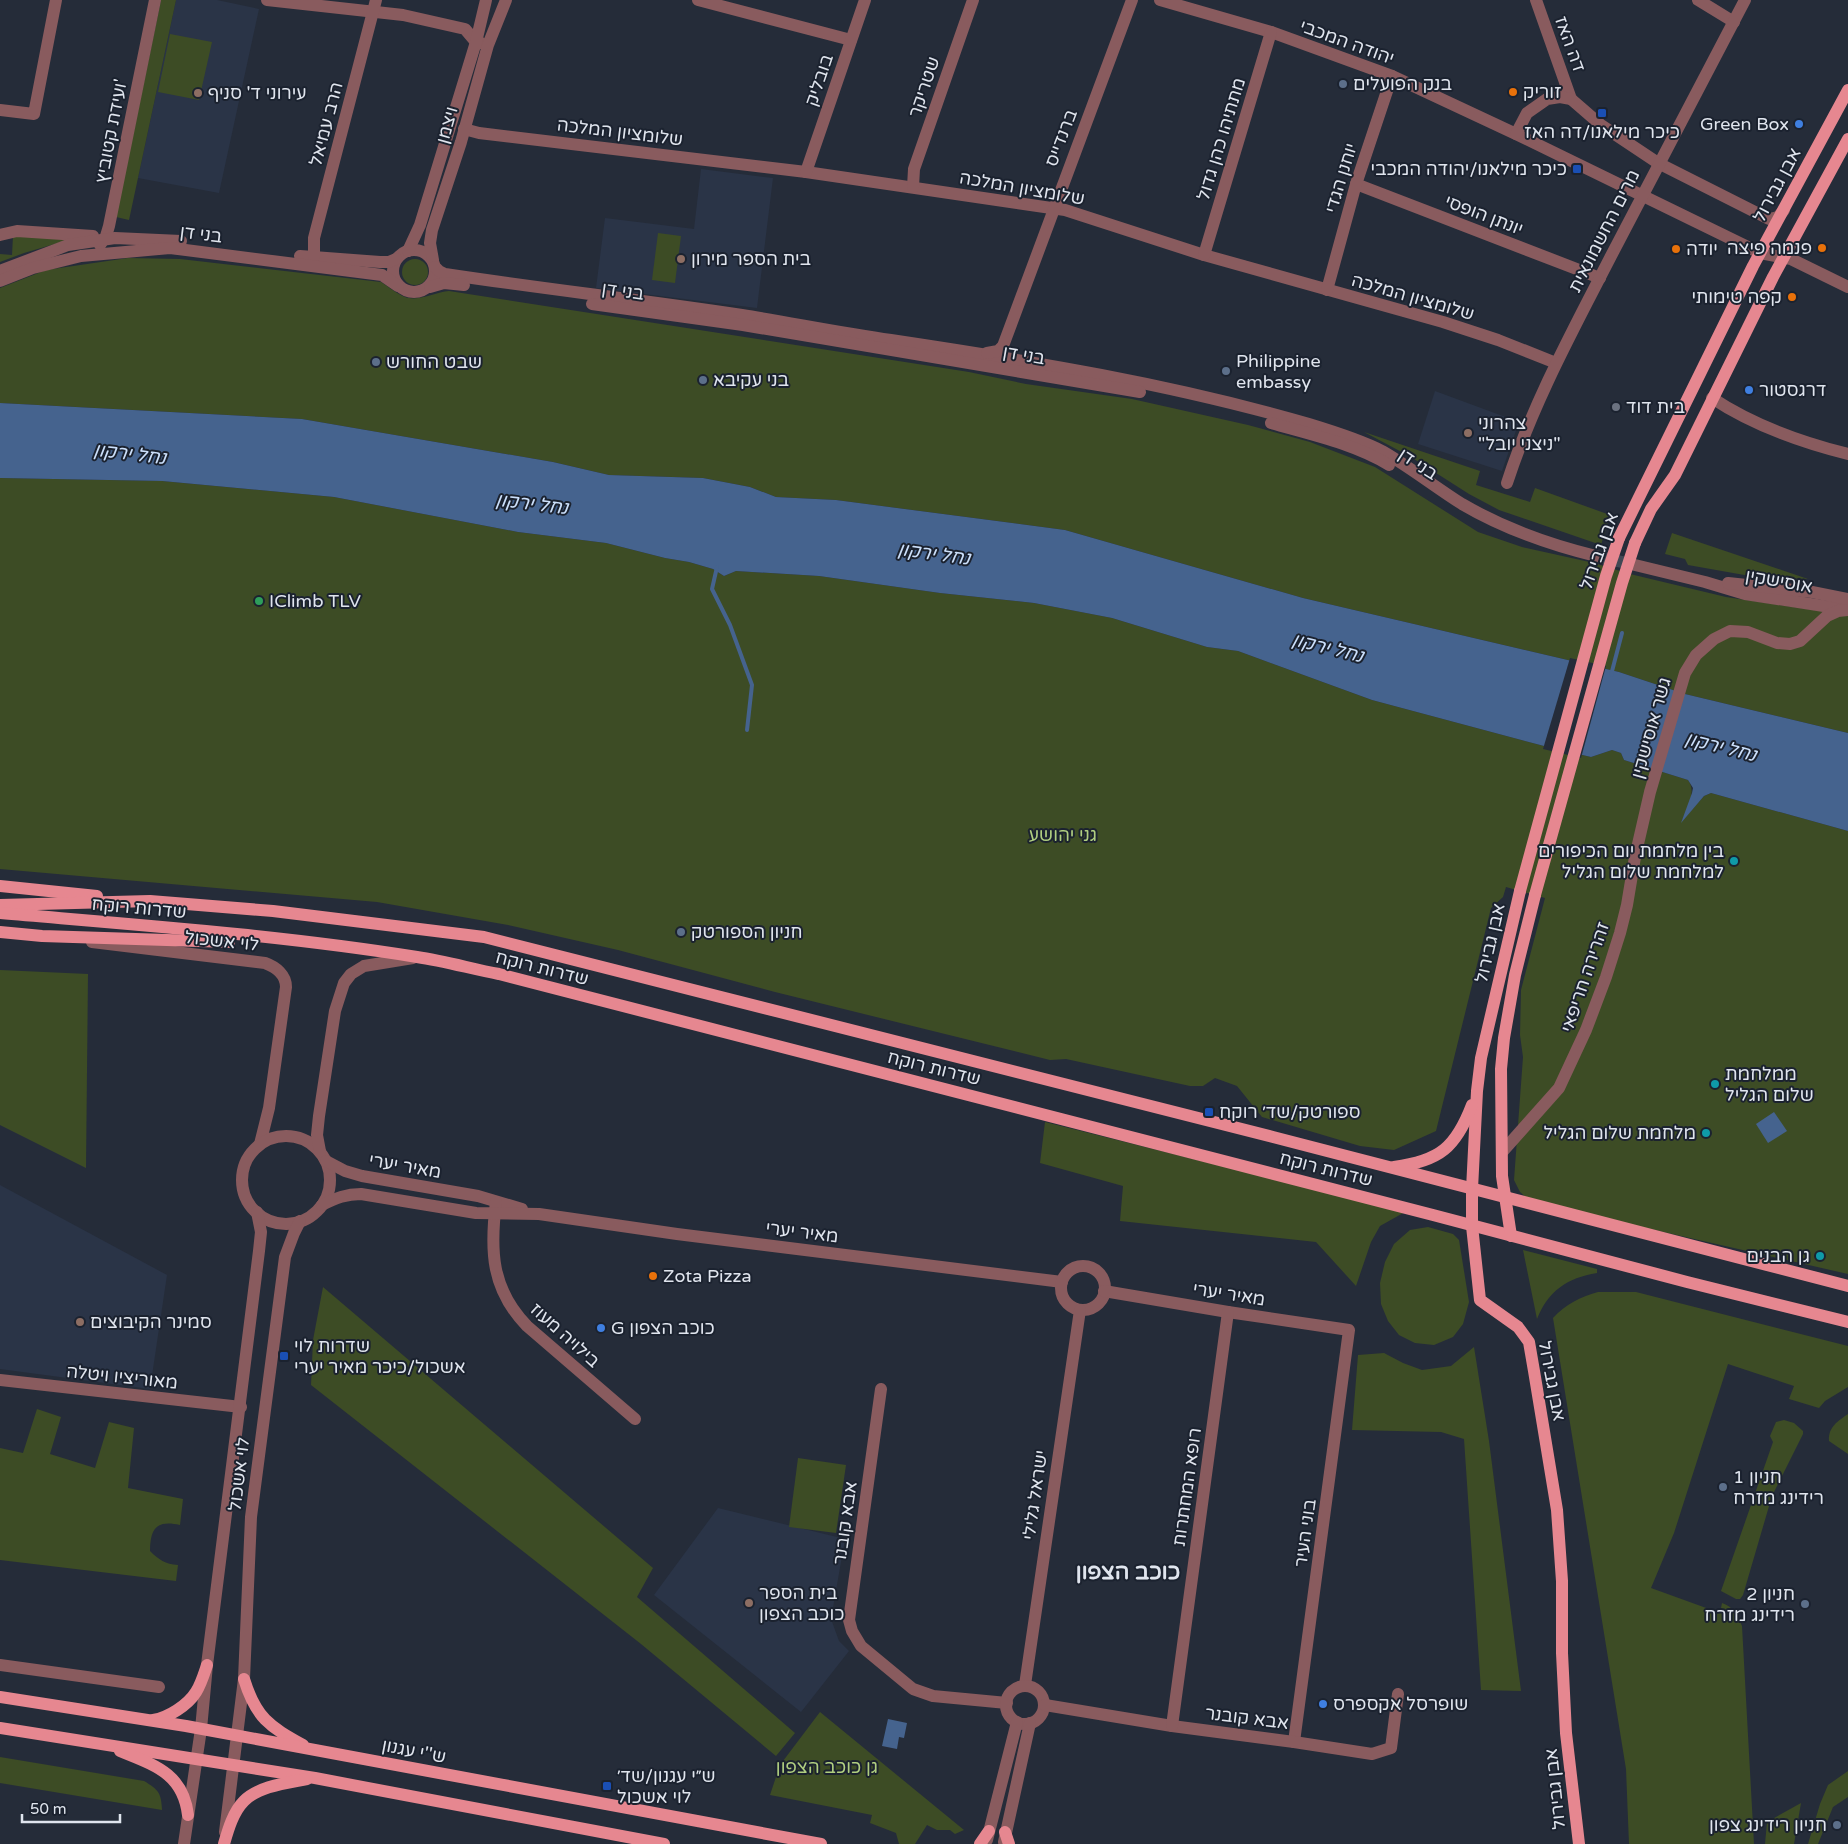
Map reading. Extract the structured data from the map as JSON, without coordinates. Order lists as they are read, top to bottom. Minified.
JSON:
{"streets":{"main road":["אבן גבירול","שדרות רוקח","ש''י עגנון"],"street":["יהודה המכבי","דה האז","בובליק","שטריקר","הרב עמיאל","ויצמן","ועידת קטוביץ'","שלומציון המלכה","ברנדייס","מתתיהו כהן גדול","יוחנן הגדי","יונתן הופסי","מרים החשמונאית","בני דן","אוסישקין","גשר אוסישקין","לוי אשכול","זהרירה חריפאי","מאיר יערי","בילויה מעוז","מאוריציו ויטלה","רופא המחתרות","ישראל גלילי","אבא קובנר","בוני העיר"]},"crossings":[["יהודה המכבי","מתתיהו כהן גדול"],["יהודה המכבי","יוחנן הגדי"],["יהודה המכבי","אבן גבירול"],["יהודה המכבי","מרים החשמונאית"],["בובליק","שלומציון המלכה"],["שטריקר","שלומציון המלכה"],["הרב עמיאל","בני דן"],["ויצמן","שלומציון המלכה"],["ויצמן","בני דן"],["ועידת קטוביץ'","בני דן"],["שלומציון המלכה","ברנדייס"],["שלומציון המלכה","מתתיהו כהן גדול"],["שלומציון המלכה","יוחנן הגדי"],["שלומציון המלכה","מרים החשמונאית"],["ברנדייס","בני דן"],["יוחנן הגדי","יונתן הופסי"],["אבן גבירול","שדרות רוקח"],["אבן גבירול","זהרירה חריפאי"],["יונתן הופסי","מרים החשמונאית"],["גשר אוסישקין","זהרירה חריפאי"],["לוי אשכול","מאיר יערי"],["לוי אשכול","מאוריציו ויטלה"],["לוי אשכול","ש''י עגנון"],["מאיר יערי","בילויה מעוז"],["מאיר יערי","רופא המחתרות"],["מאיר יערי","ישראל גלילי"],["מאיר יערי","בוני העיר"],["רופא המחתרות","אבא קובנר"],["ישראל גלילי","אבא קובנר"],["אבא קובנר","בוני העיר"]],"districts":["כוכב הצפון"],"water":["נחל ירקון"],"parks":["גני יהושע","גן כוכב הצפון"],"places":{"other":["בנק הפועלים","זוריק","עירוני ד' סניף","Green Box","פנמה פיצה","יודה","בית הספר מירון","קפה טימותי","שבט החורש","Philippine embassy","בני עקיבא","דרגסטור","בית דוד","צהרוני \"ניצני יובל\"","IClimb TLV","בין מלחמת יום הכיפורים למלחמת שלום הגליל","חניון הספורטק","ממלחמת שלום הגליל","מלחמת שלום הגליל","גן הבנים","Zota Pizza","סמינר הקיבוצים","G כוכב הצפון","1 חניון רידינג מזרח","בית הספר כוכב הצפון","2 חניון רידינג מזרח","שופרסל אקספרס","חניון רידינג צפון"],"transit":["כיכר מילאנו/דה האז","כיכר מילאנו/יהודה המכבי","ספורטק/שד׳ רוקח","שדרות לוי אשכול/כיכר מאיר יערי","ש״י עגנון/שד׳ לוי אשכול"]},"scale_bar":"50 m"}
